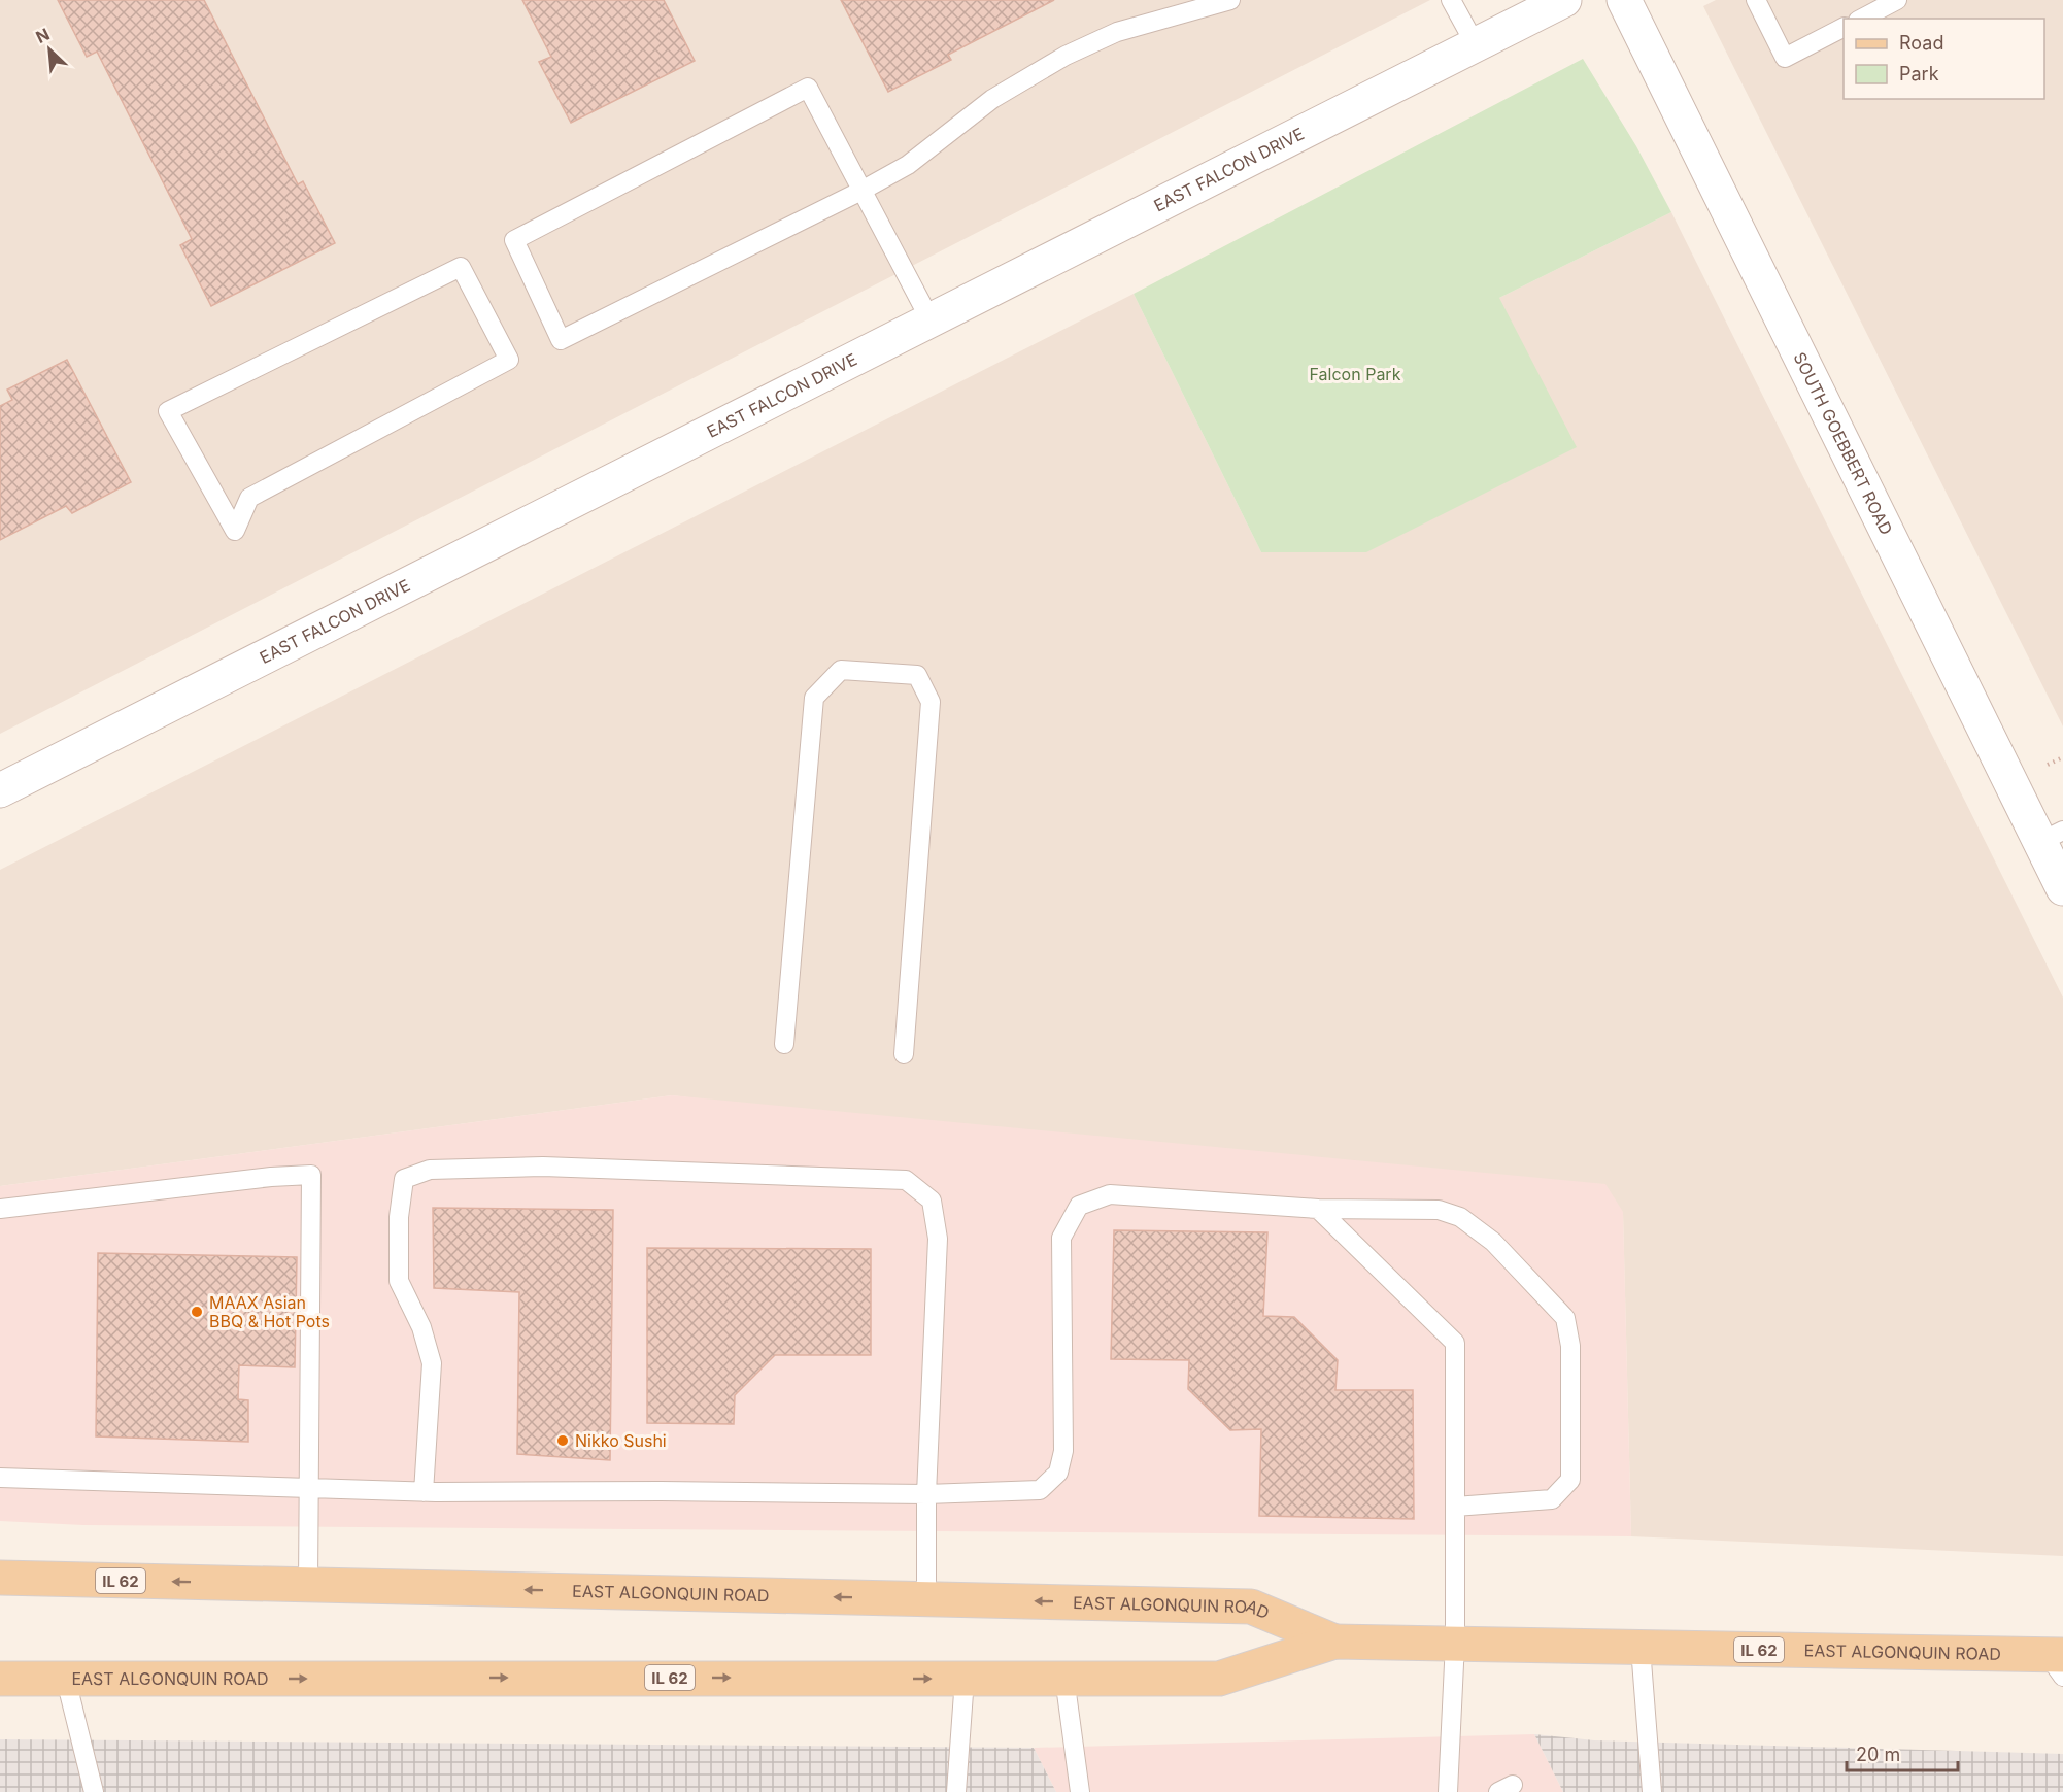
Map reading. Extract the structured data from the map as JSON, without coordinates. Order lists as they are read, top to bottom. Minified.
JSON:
{"streets":{"main road":["IL 62","EAST ALGONQUIN ROAD"],"street":["EAST FALCON DRIVE","SOUTH GOEBBERT ROAD"]},"parks":["Falcon Park"],"places":["MAAX Asian BBQ & Hot Pots","Nikko Sushi"],"legend":["Road","Park"],"scale_bar":"20 m","north":"top left"}
